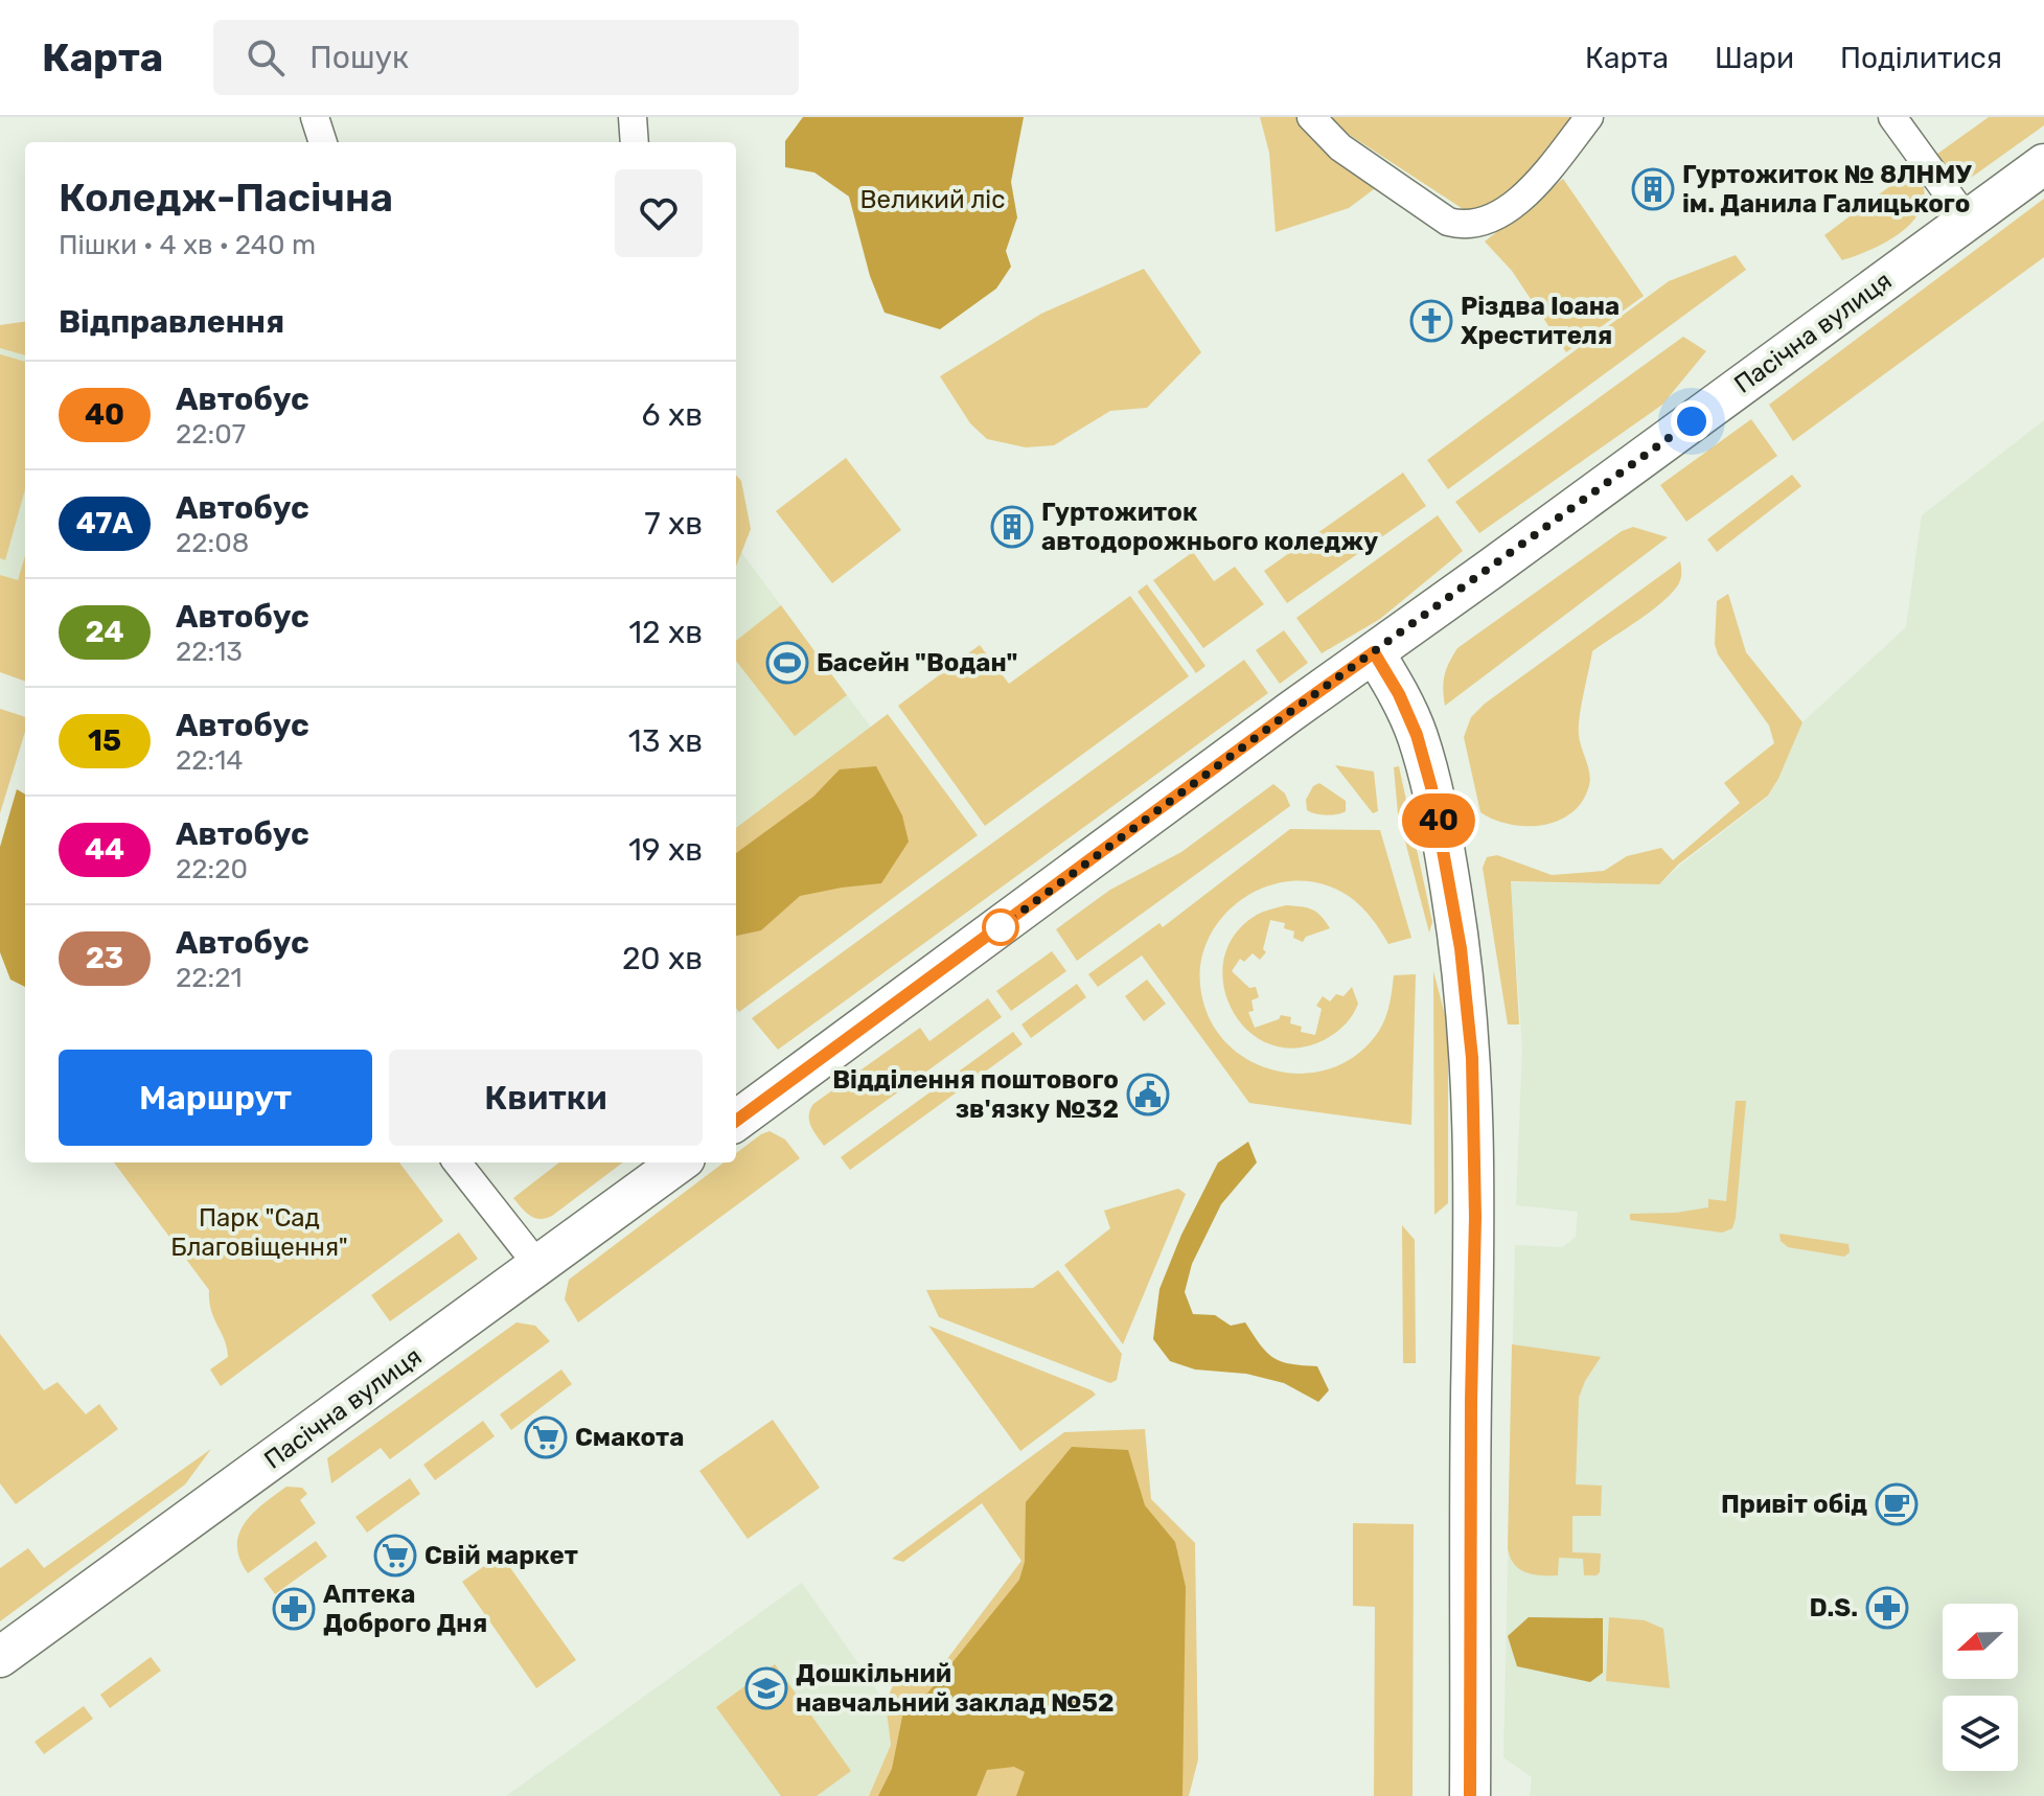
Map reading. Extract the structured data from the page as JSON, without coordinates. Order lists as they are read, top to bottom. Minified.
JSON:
{"streets":{"main road":["Пасічна вулиця"]},"parks":["Великий ліс","Парк \"Сад Благовіщення\""],"places":{"building":["Гуртожиток № 8ЛНМУ ім. Данила Галицького","Гуртожиток автодорожнього коледжу"],"church":["Різдва Іоана Хрестителя"],"sports":["Басейн \"Водан\""],"public building":["Відділення поштового зв'язку №32"],"supermarket":["Смакота","Свій маркет"],"cafe":["Привіт обід"],"pharmacy":["D.S.","Аптека Доброго Дня"],"school or university":["Дошкільний навчальний заклад №52"]},"lines":["bus line 40"],"north":"left","page":{"header":"Карта","search":"Пошук","nav":["Карта","Шари","Поділитися"],"on_map":"40","heading":[["Коледж-Пасічна","Пішки · 4 хв · 240 m"],"Відправлення"],"list":[{"mark":"40","name":"Автобус","note":"22:07","value":"6 хв"},{"mark":"47А","name":"Автобус","note":"22:08","value":"7 хв"},{"mark":"24","name":"Автобус","note":"22:13","value":"12 хв"},{"mark":"15","name":"Автобус","note":"22:14","value":"13 хв"},{"mark":"44","name":"Автобус","note":"22:20","value":"19 хв"},{"mark":"23","name":"Автобус","note":"22:21","value":"20 хв"}],"buttons":["Маршрут","Квитки"]}}
